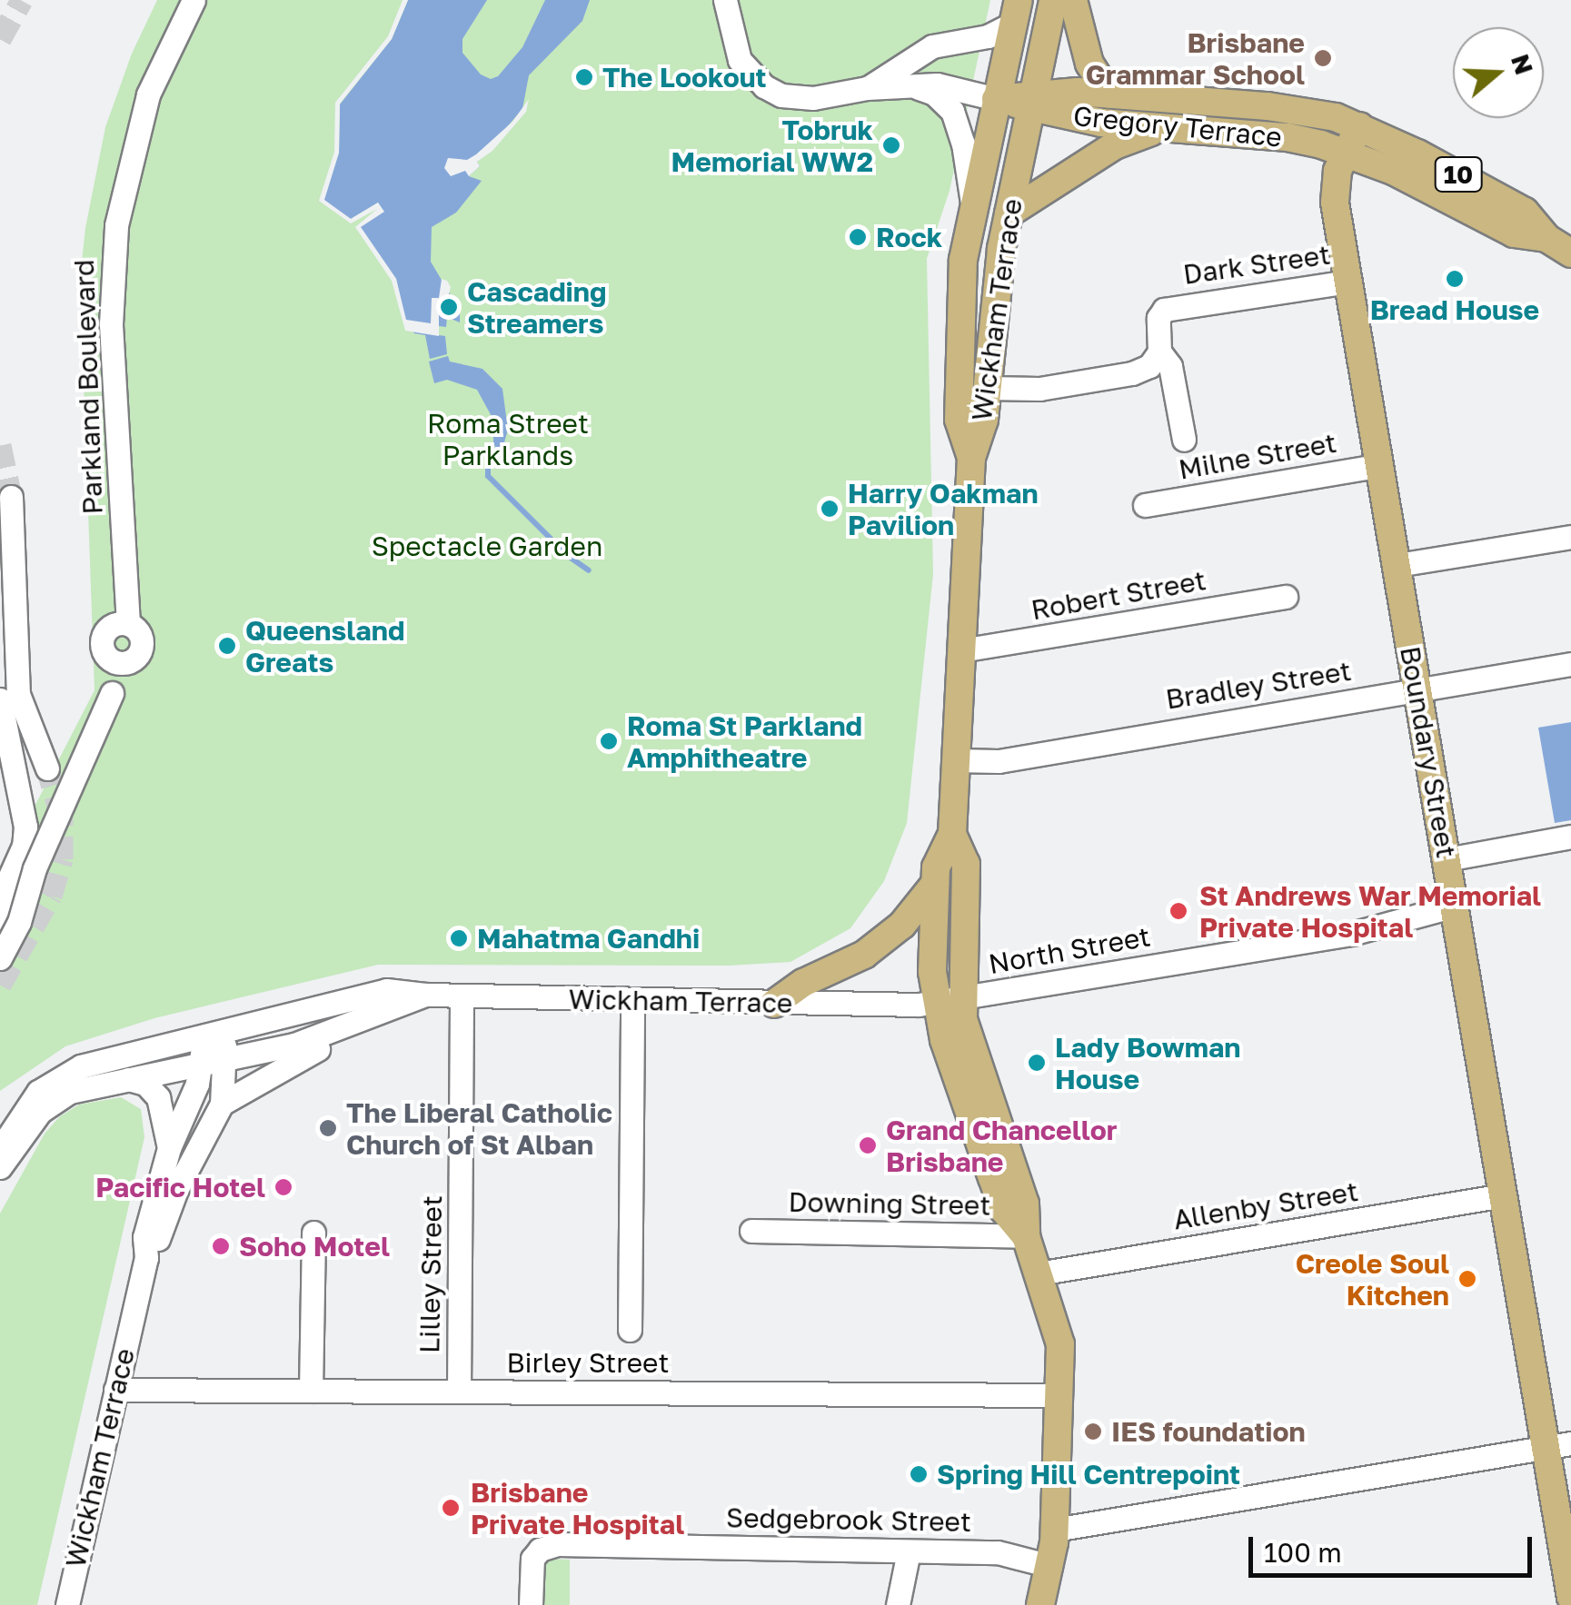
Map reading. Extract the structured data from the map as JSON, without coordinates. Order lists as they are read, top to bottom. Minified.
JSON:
{"streets":{"main road":["Gregory Terrace","10","Wickham Terrace","Boundary Street"],"street":["Dark Street","Parkland Boulevard","Milne Street","Robert Street","Bradley Street","North Street","Downing Street","Allenby Street","Lilley Street","Birley Street","Sedgebrook Street"]},"crossings":[["Gregory Terrace","Wickham Terrace"],["Gregory Terrace","Boundary Street"],["Dark Street","Boundary Street"],["Wickham Terrace","Robert Street"],["Wickham Terrace","Bradley Street"],["Wickham Terrace","North Street"],["Wickham Terrace","Lilley Street"],["Wickham Terrace","Birley Street"],["Milne Street","Boundary Street"],["Bradley Street","Boundary Street"],["Boundary Street","North Street"],["Boundary Street","Allenby Street"],["Lilley Street","Birley Street"]],"parks":["Roma Street Parklands","Spectacle Garden"],"places":["Brisbane Grammar School","The Lookout","Tobruk Memorial WW2","Rock","Bread House","Cascading Streamers","Harry Oakman Pavilion","Queensland Greats","Roma St Parkland Amphitheatre","St Andrews War Memorial Private Hospital","Mahatma Gandhi","Lady Bowman House","The Liberal Catholic Church of St Alban","Grand Chancellor Brisbane","Pacific Hotel","Soho Motel","Creole Soul Kitchen","IES foundation","Spring Hill Centrepoint","Brisbane Private Hospital"],"scale_bar":"100 m","north":"right"}
